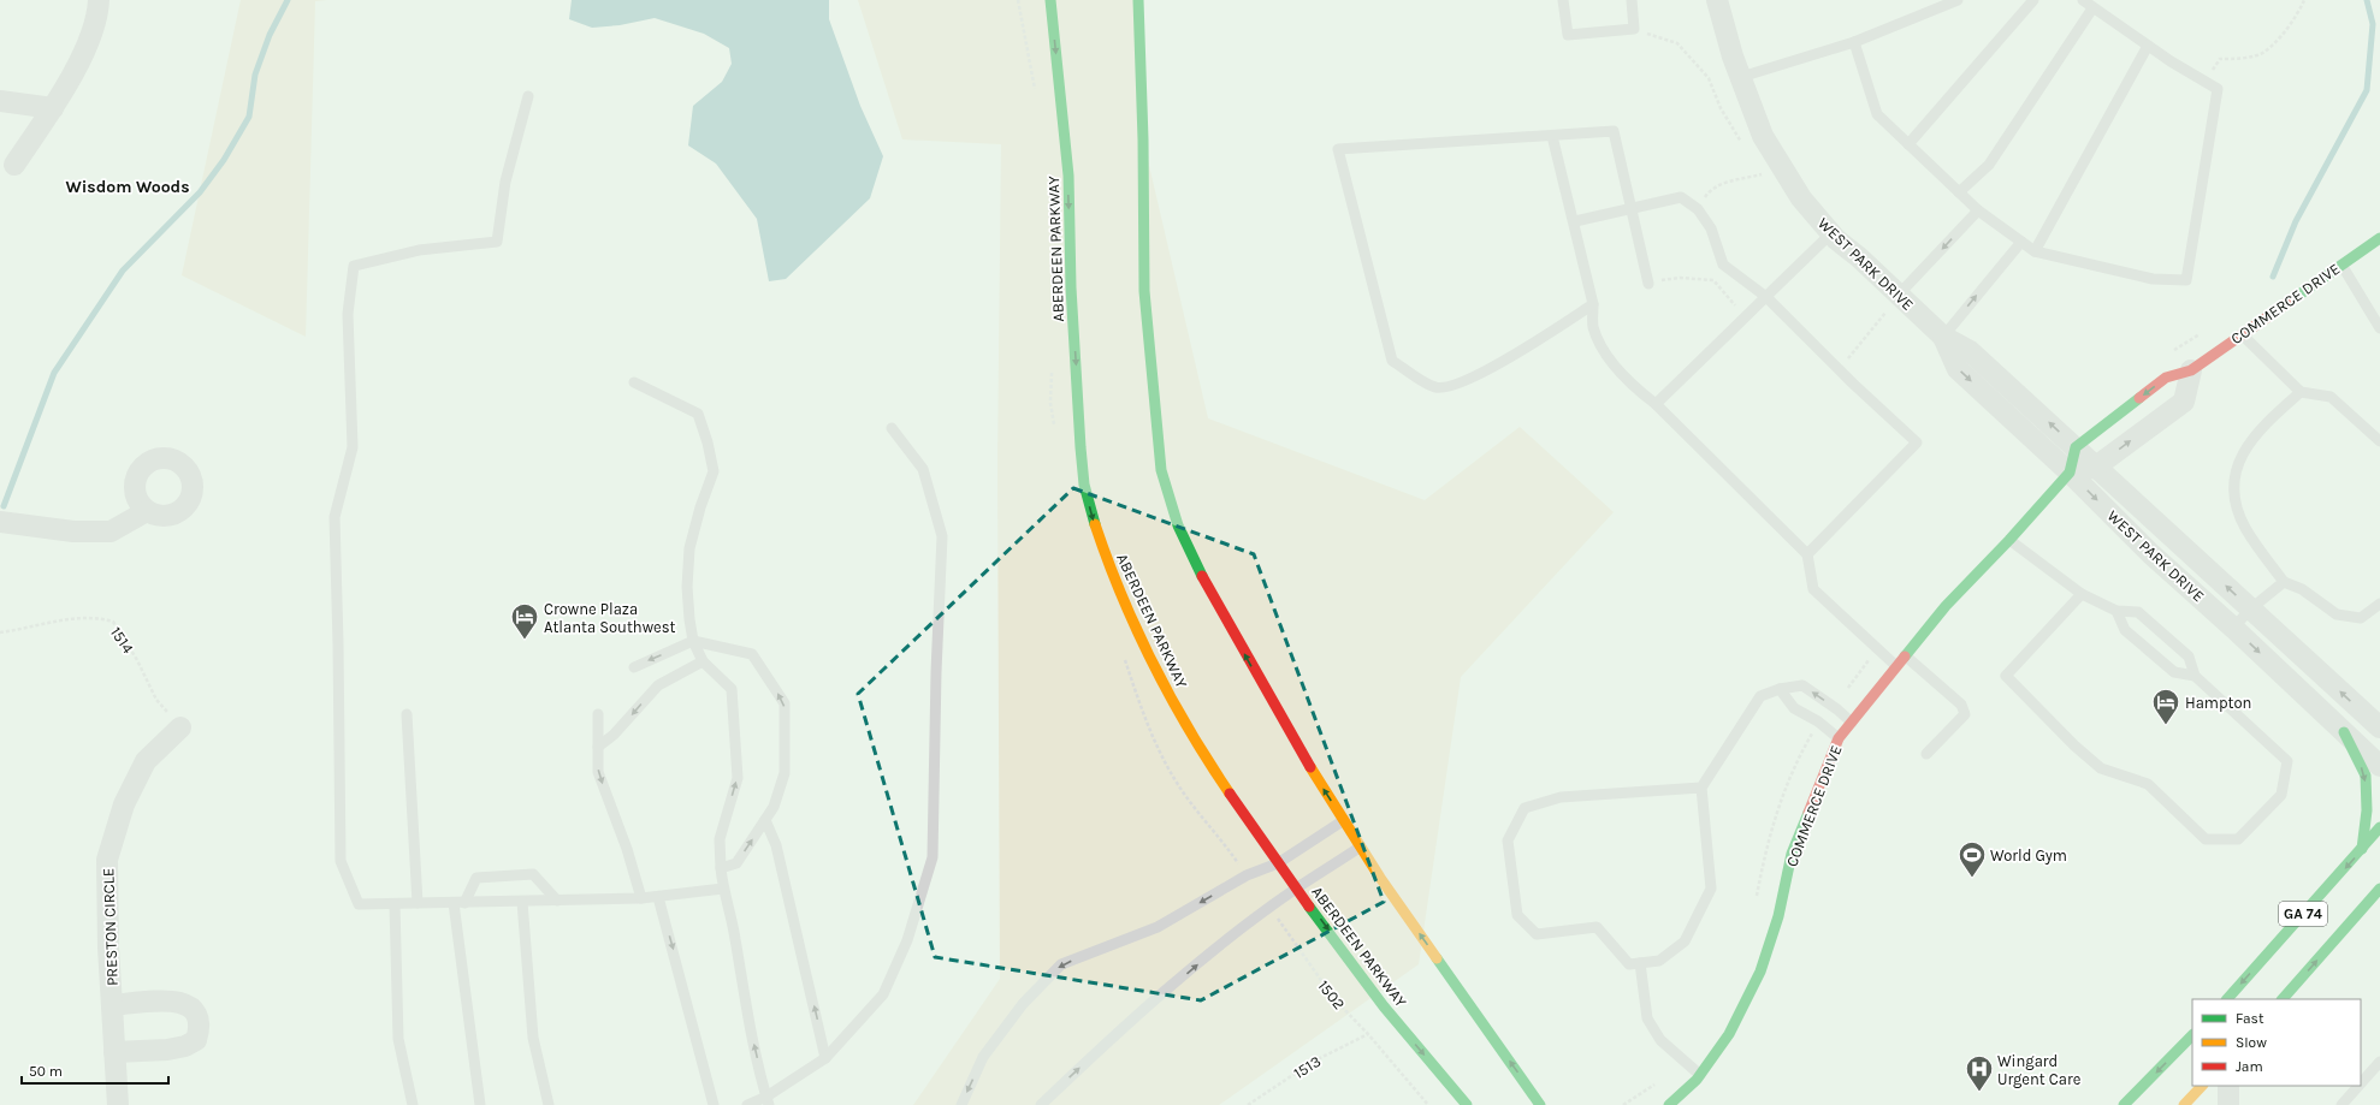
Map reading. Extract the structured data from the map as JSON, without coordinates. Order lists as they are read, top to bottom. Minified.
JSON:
{"streets":{"street":["ABERDEEN PARKWAY","WEST PARK DRIVE","COMMERCE DRIVE","GA 74","PRESTON CIRCLE"],"path":["1514","1502","1513"]},"crossings":[["WEST PARK DRIVE","COMMERCE DRIVE"],["1514","PRESTON CIRCLE"],["1502","1513"]],"districts":["Wisdom Woods"],"places":{"hotel":["Crowne Plaza Atlanta Southwest","Hampton"],"sports":["World Gym"],"hospital":["Wingard Urgent Care"]},"legend":["Fast","Slow","Jam"],"scale_bar":"50 m"}
